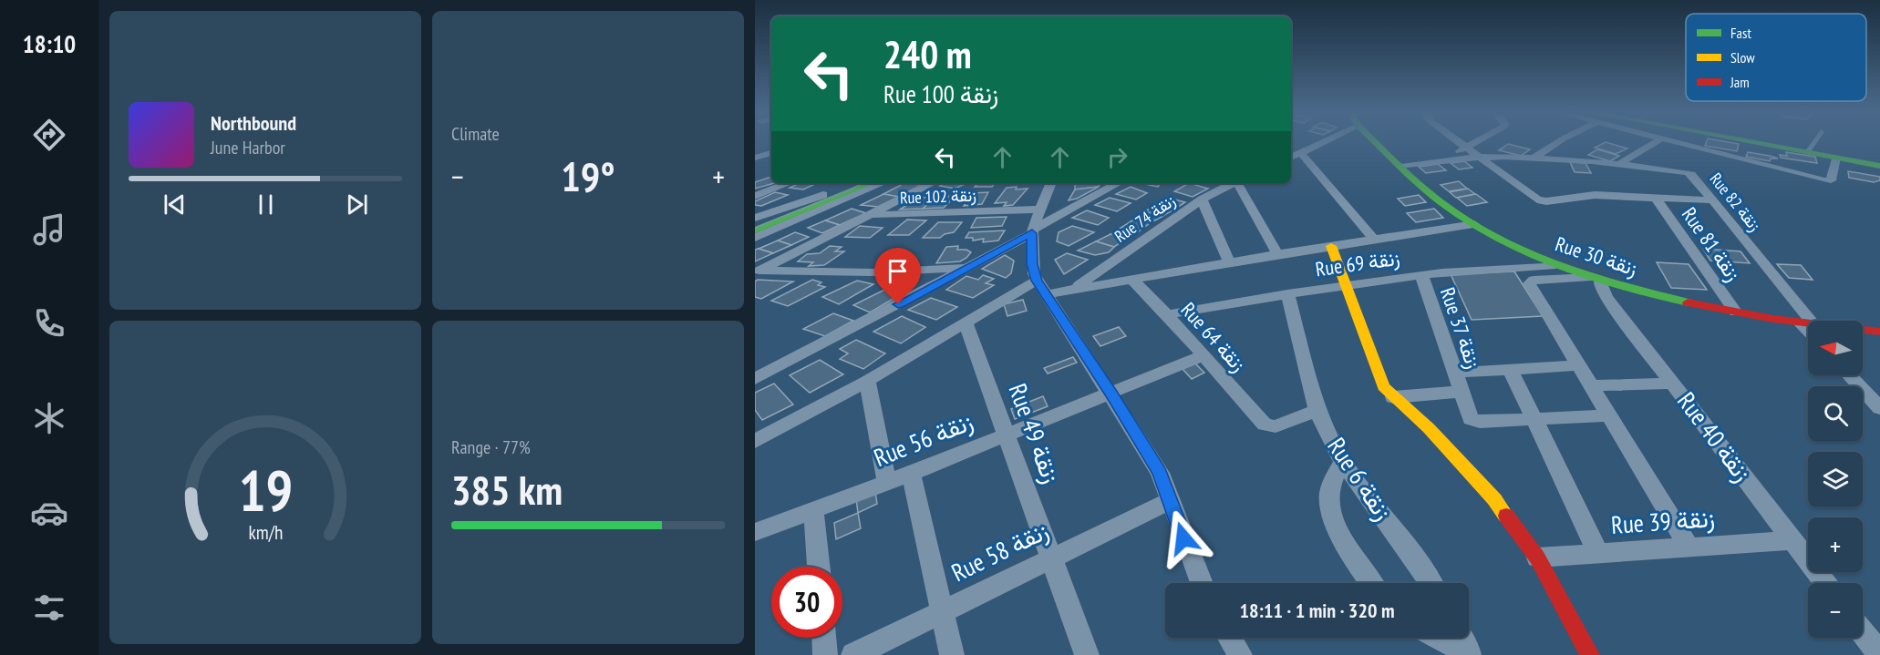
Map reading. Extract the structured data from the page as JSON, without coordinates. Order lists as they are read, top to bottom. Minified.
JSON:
{"streets":{"street":["Rue 102 زنقة","Rue 82 زنقة","Rue 74 زنقة","Rue 81 زنقة","Rue 30 زنقة","Rue 69 زنقة","Rue 37 زنقة","Rue 64 زنقة","Rue 49 زنقة","Rue 40 زنقة","Rue 56 زنقة","Rue 6 زنقة","Rue 39 زنقة","Rue 58 زنقة"]},"crossings":[["Rue 82 زنقة","Rue 30 زنقة"],["Rue 81 زنقة","Rue 30 زنقة"],["Rue 30 زنقة","Rue 69 زنقة"],["Rue 30 زنقة","Rue 40 زنقة"],["Rue 69 زنقة","Rue 37 زنقة"],["Rue 69 زنقة","Rue 64 زنقة"],["Rue 69 زنقة","Rue 6 زنقة"],["Rue 64 زنقة","Rue 56 زنقة"],["Rue 64 زنقة","Rue 6 زنقة"],["Rue 49 زنقة","Rue 56 زنقة"],["Rue 49 زنقة","Rue 58 زنقة"],["Rue 40 زنقة","Rue 39 زنقة"]],"legend":["Fast","Slow","Jam"],"north":"left","page":{"tabs":"18:10","tile":["Climate",["Range · 77%","385 km"]],"turn":["240 m","Rue 100 زنقة"],"song":["Northbound","June Harbor"],"heat":["−","19°","+"],"map_buttons":["+","−"],"limit":"30","trip":"18:11 · 1 min · 320 m","gauge":["19","km/h"]}}
